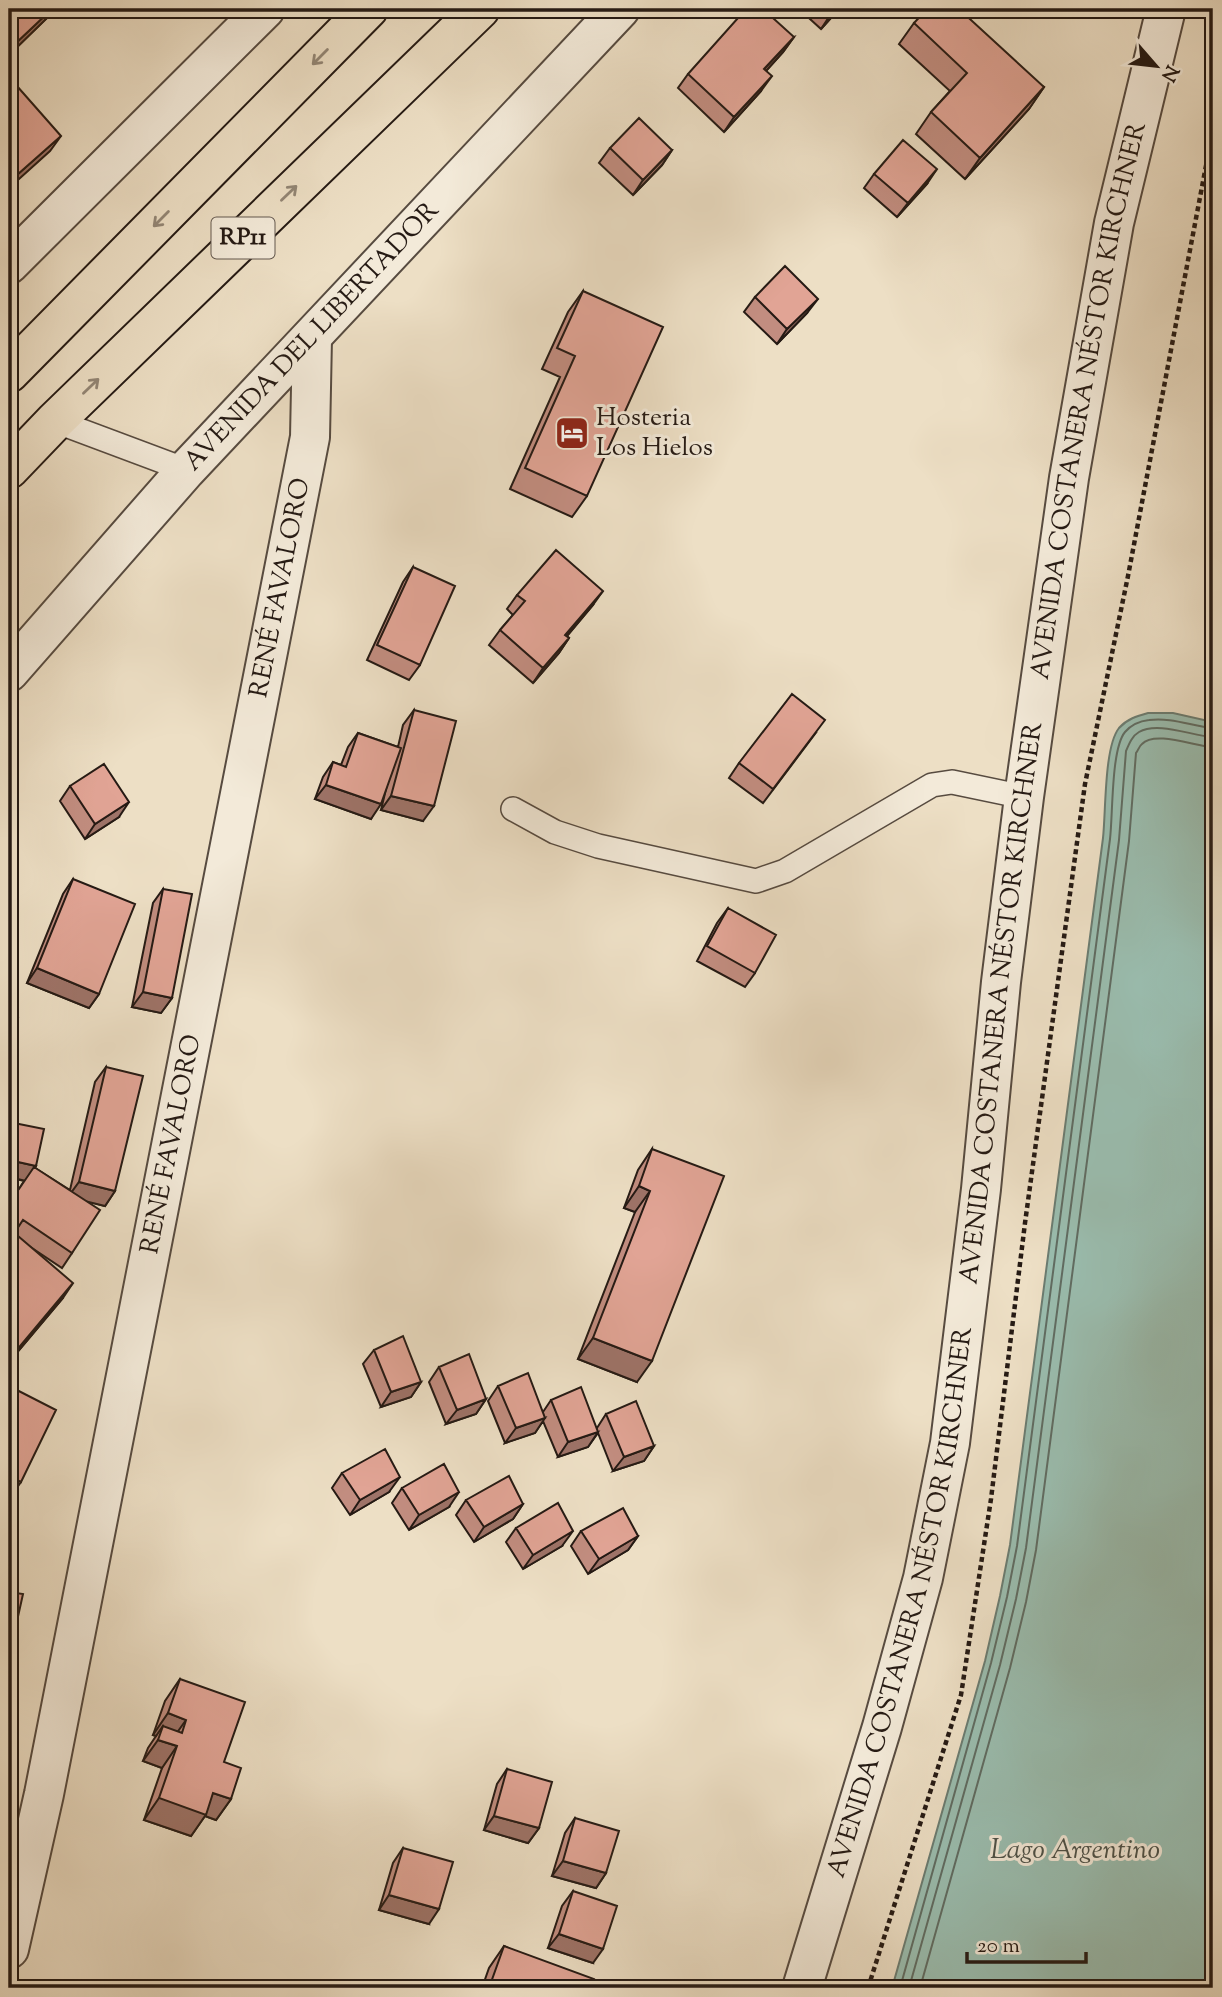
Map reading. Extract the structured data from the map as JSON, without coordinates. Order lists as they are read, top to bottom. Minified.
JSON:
{"streets":{"main road":["RP11"],"street":["AVENIDA DEL LIBERTADOR","AVENIDA COSTANERA NÉSTOR KIRCHNER","RENÉ FAVALORO"]},"crossings":[["AVENIDA DEL LIBERTADOR","RENÉ FAVALORO"]],"water":["Lago Argentino"],"places":{"hotel":["Hosteria Los Hielos"]},"scale_bar":"20 m","north":"bottom right"}
